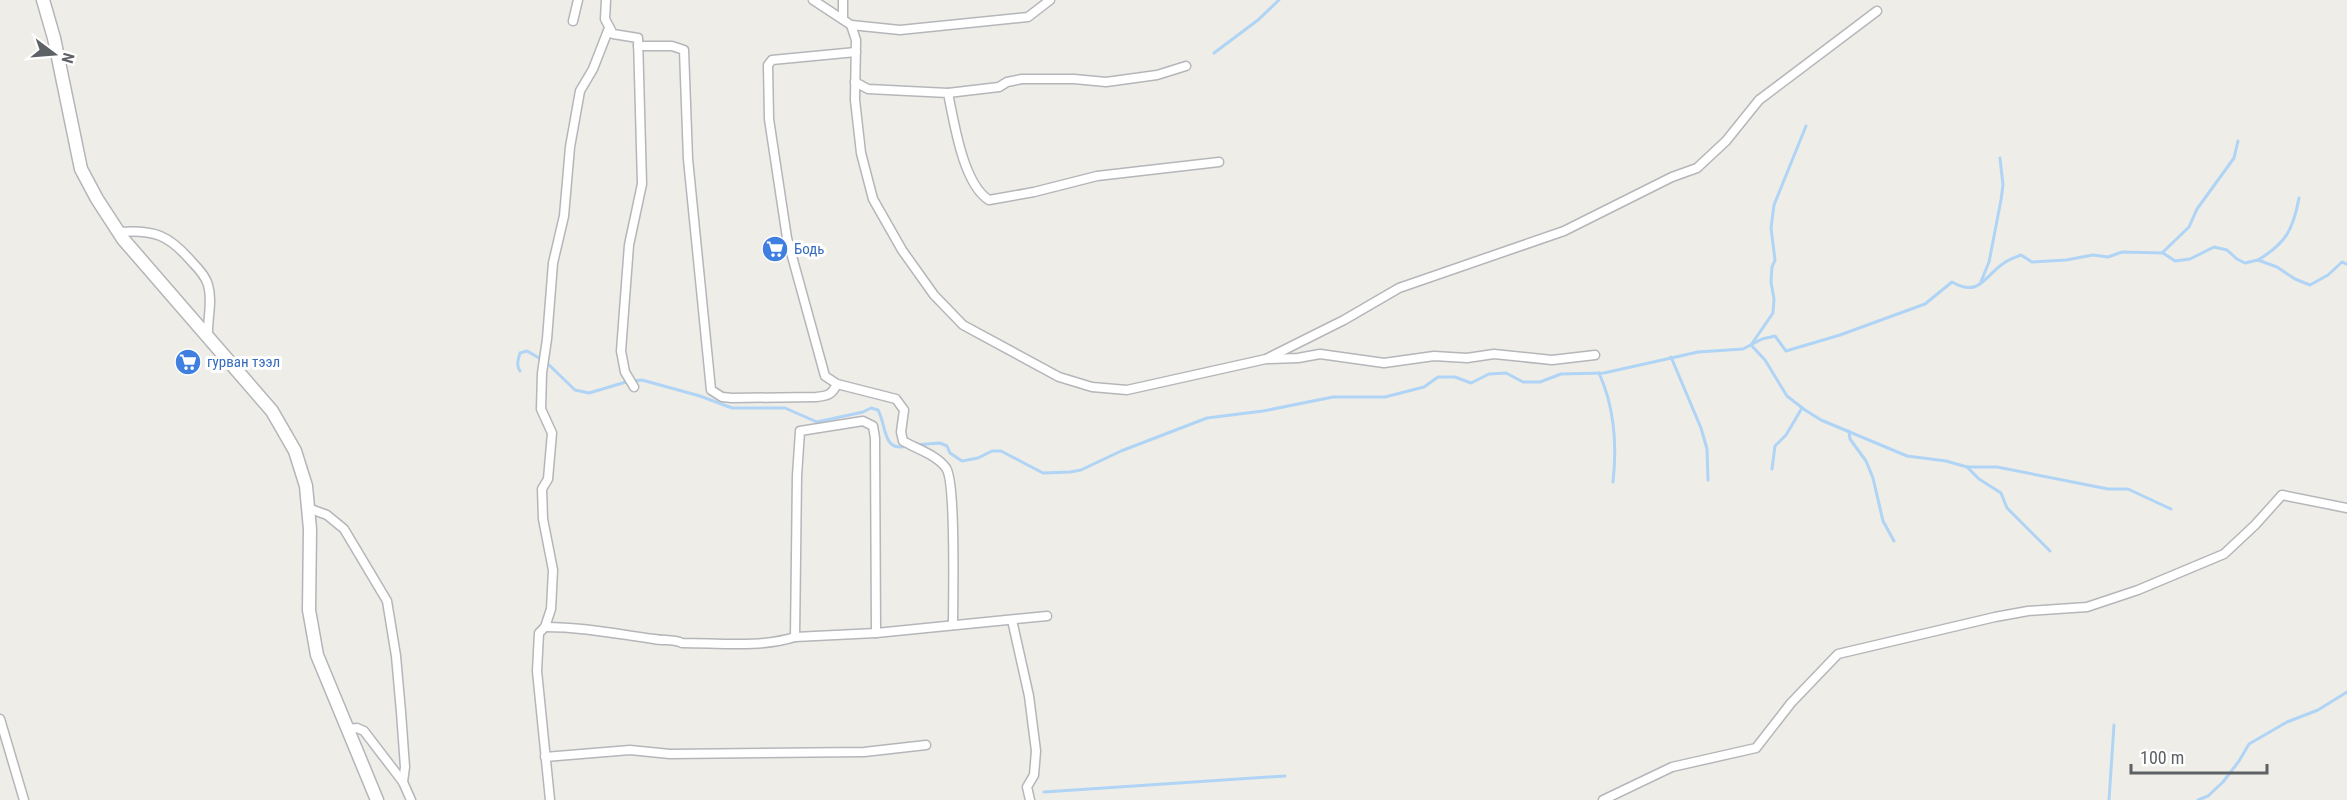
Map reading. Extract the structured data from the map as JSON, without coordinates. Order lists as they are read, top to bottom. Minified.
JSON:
{"places":{"supermarket":["Бодь","гурван тээл"]},"scale_bar":"100 m","north":"right"}
